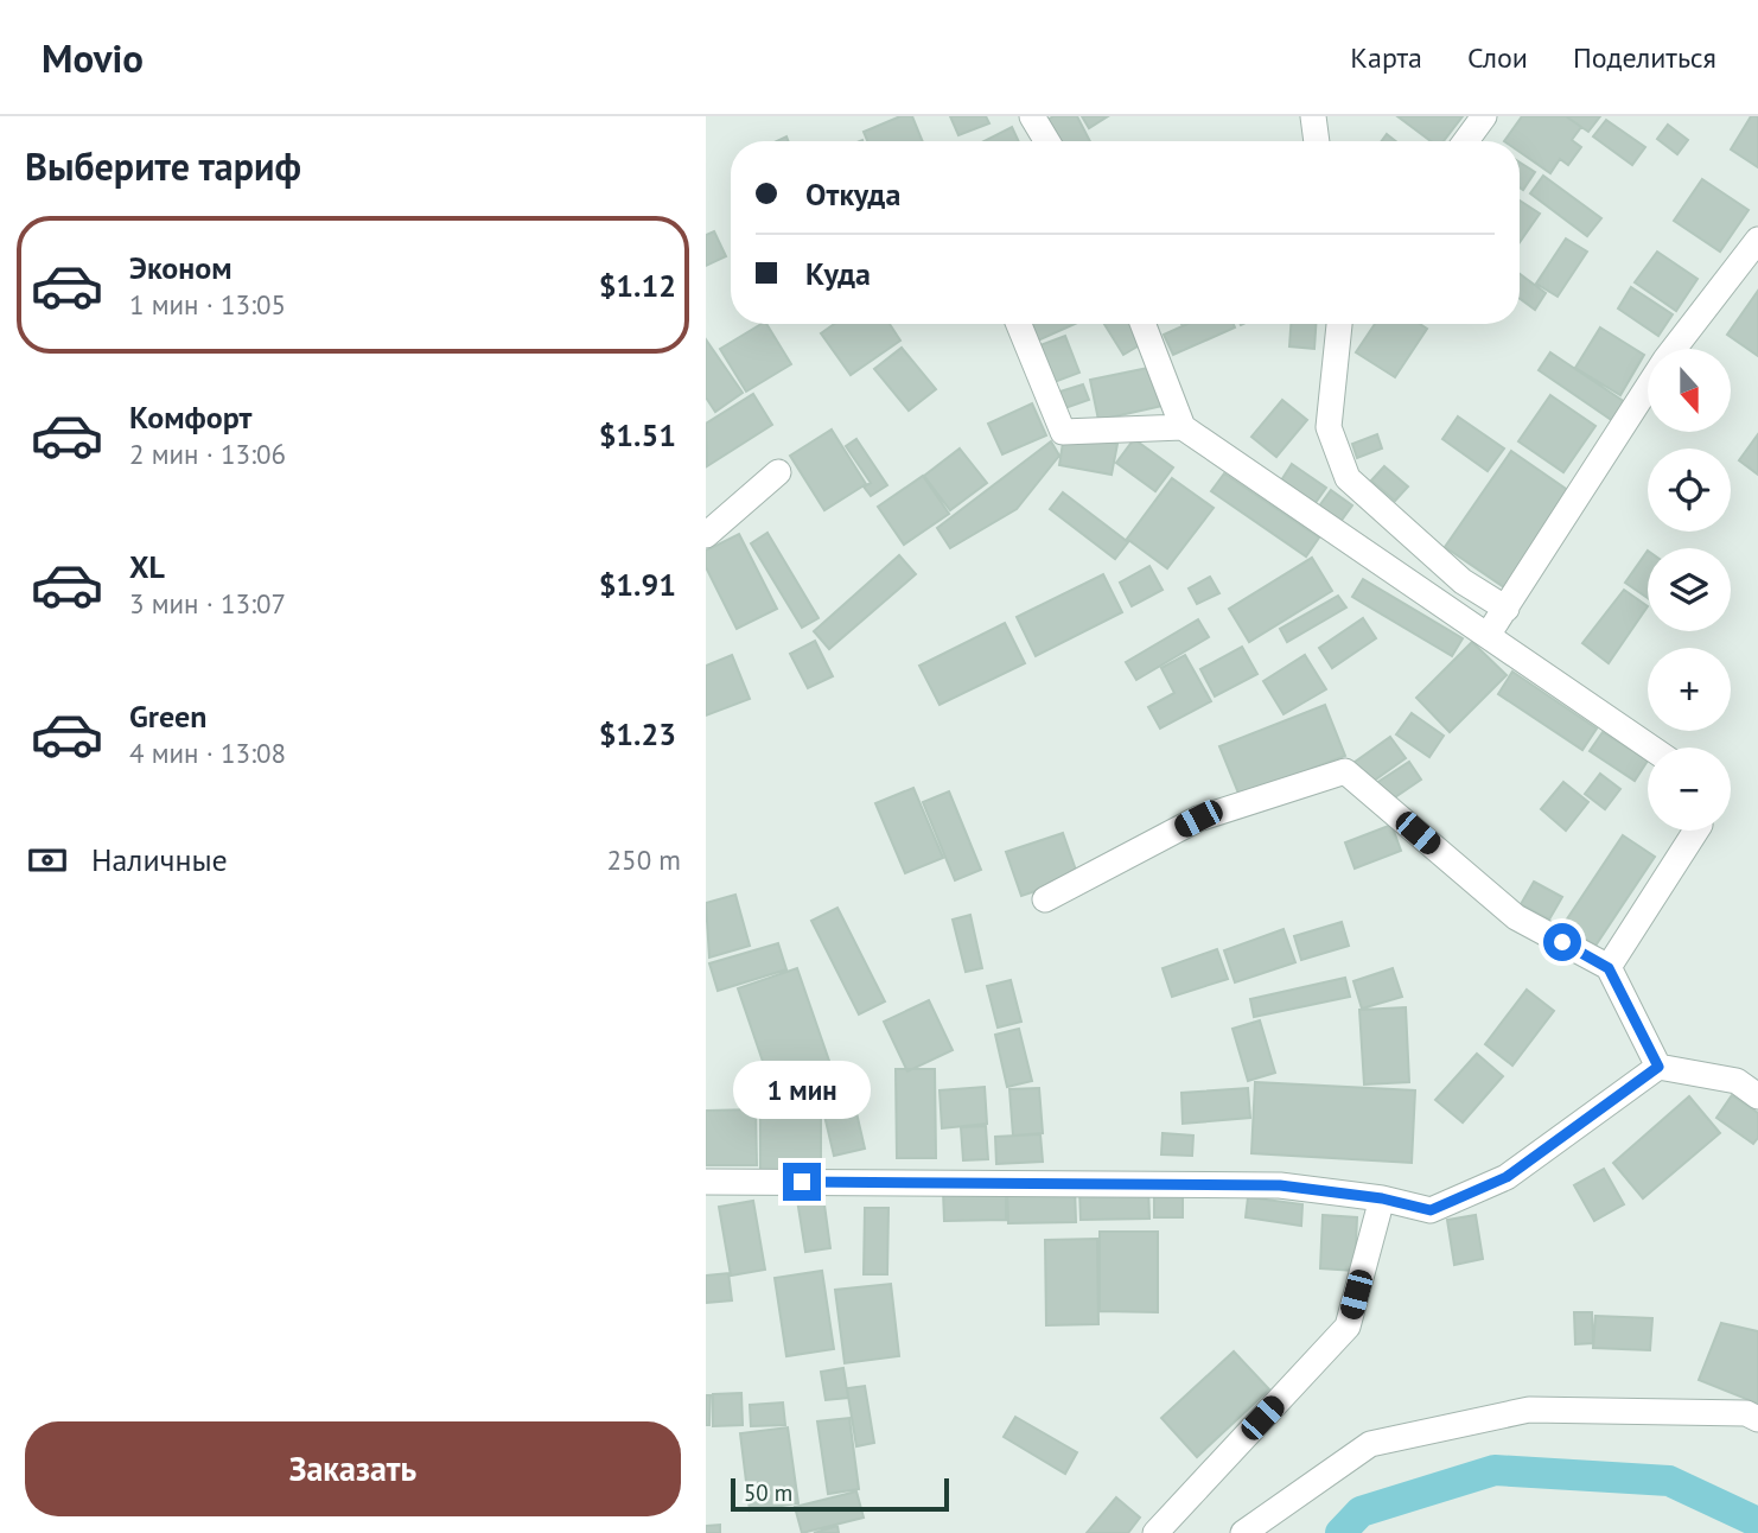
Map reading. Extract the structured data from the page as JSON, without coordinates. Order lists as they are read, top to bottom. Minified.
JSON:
{"scale_bar":"50 m","north":"bottom","page":{"header":"Movio","nav":["Карта","Слои","Поделиться"],"heading":"Выберите тариф","banner":["Откуда","Куда"],"list":[{"name":"Эконом","note":"1 мин · 13:05","value":"$1.12"},{"name":"Комфорт","note":"2 мин · 13:06","value":"$1.51"},{"name":"XL","note":"3 мин · 13:07","value":"$1.91"},{"name":"Green","note":"4 мин · 13:08","value":"$1.23"}],"map_buttons":["+","−"],"pay":["Наличные","250 m"],"bubble":"1 мин","buttons":"Заказать","scale":"50 m"}}
